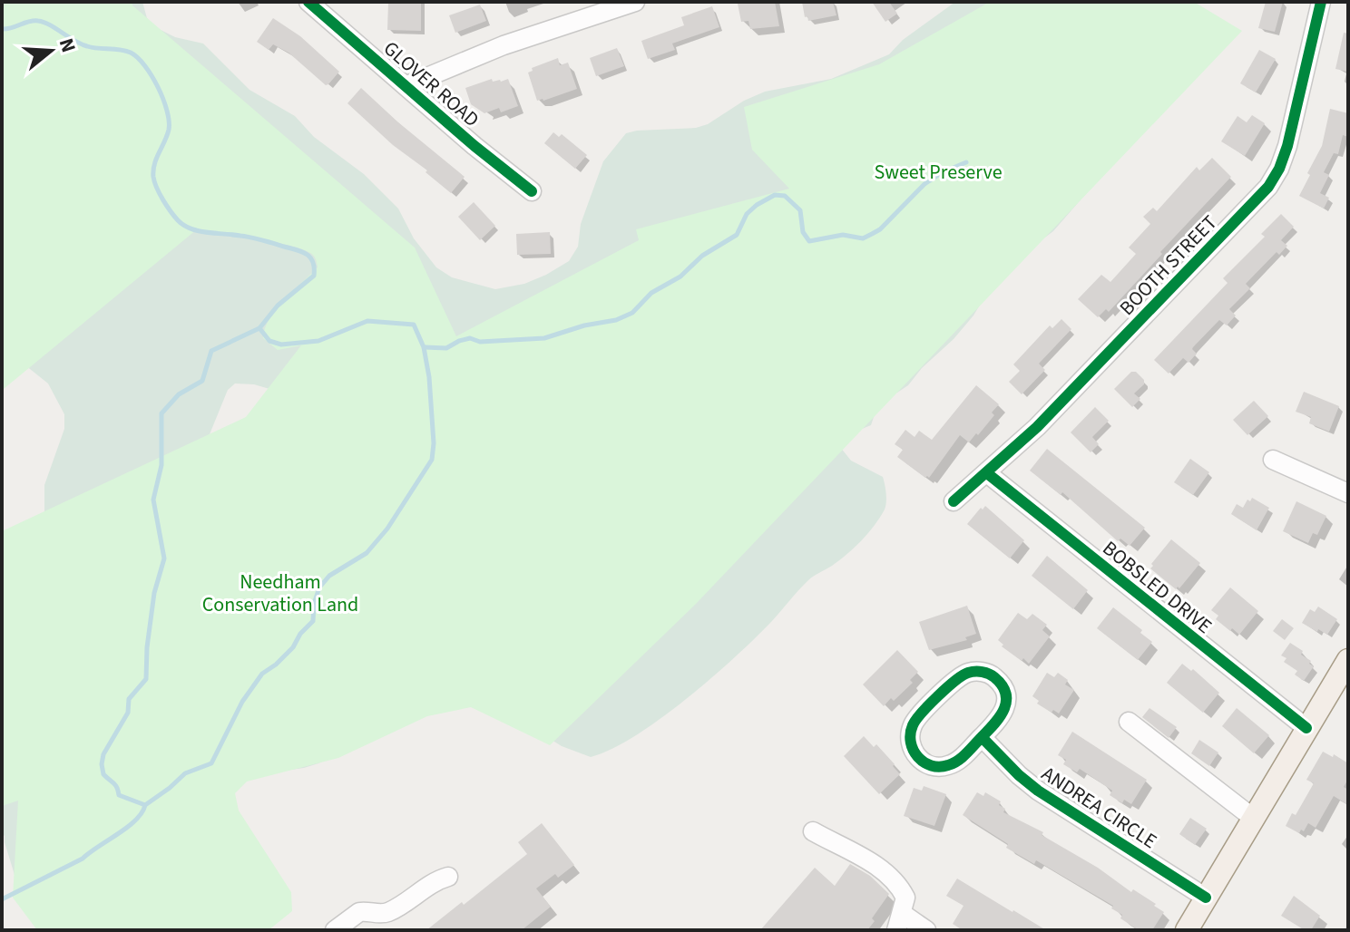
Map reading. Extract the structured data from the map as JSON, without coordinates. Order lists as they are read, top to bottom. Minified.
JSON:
{"streets":{"street":["GLOVER ROAD","BOOTH STREET","BOBSLED DRIVE","ANDREA CIRCLE"]},"crossings":[["BOOTH STREET","BOBSLED DRIVE"]],"parks":["Sweet Preserve","Needham Conservation Land"],"north":"right"}
